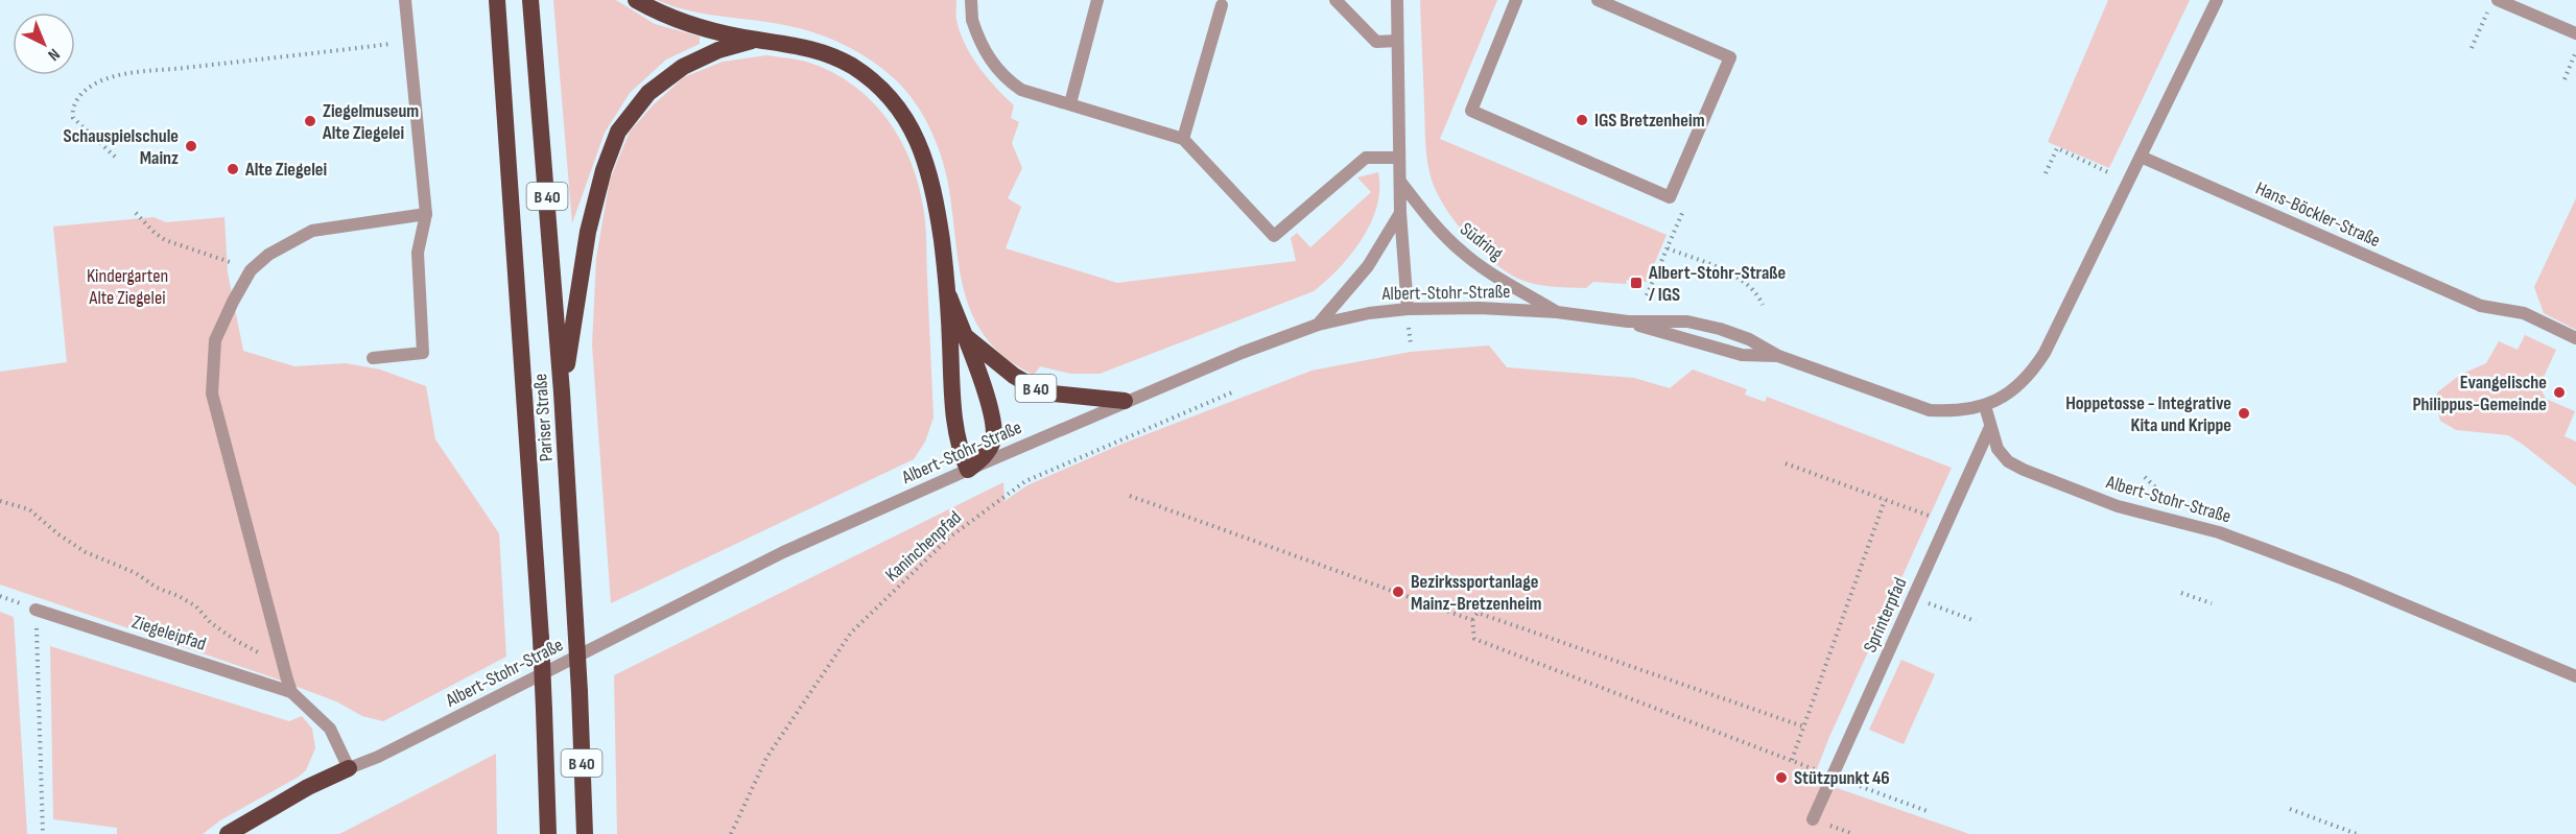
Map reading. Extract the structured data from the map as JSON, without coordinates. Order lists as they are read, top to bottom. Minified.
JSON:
{"streets":{"highway":["B 40","Pariser Straße"],"street":["Hans-Böckler-Straße","Südring","Albert-Stohr-Straße","Sprinterpfad","Ziegeleipfad"],"path":["Kaninchenpfad"]},"crossings":[["B 40","Albert-Stohr-Straße"],["B 40","Pariser Straße"],["Südring","Albert-Stohr-Straße"],["Albert-Stohr-Straße","Sprinterpfad"]],"parks":["Kindergarten Alte Ziegelei"],"places":{"other":["IGS Bretzenheim","Ziegelmuseum Alte Ziegelei","Schauspielschule Mainz","Alte Ziegelei","Evangelische Philippus-Gemeinde","Hoppetosse - Integrative Kita und Krippe","Bezirkssportanlage Mainz-Bretzenheim","Stützpunkt 46"],"transit":["Albert-Stohr-Straße / IGS"]},"north":"bottom right"}
